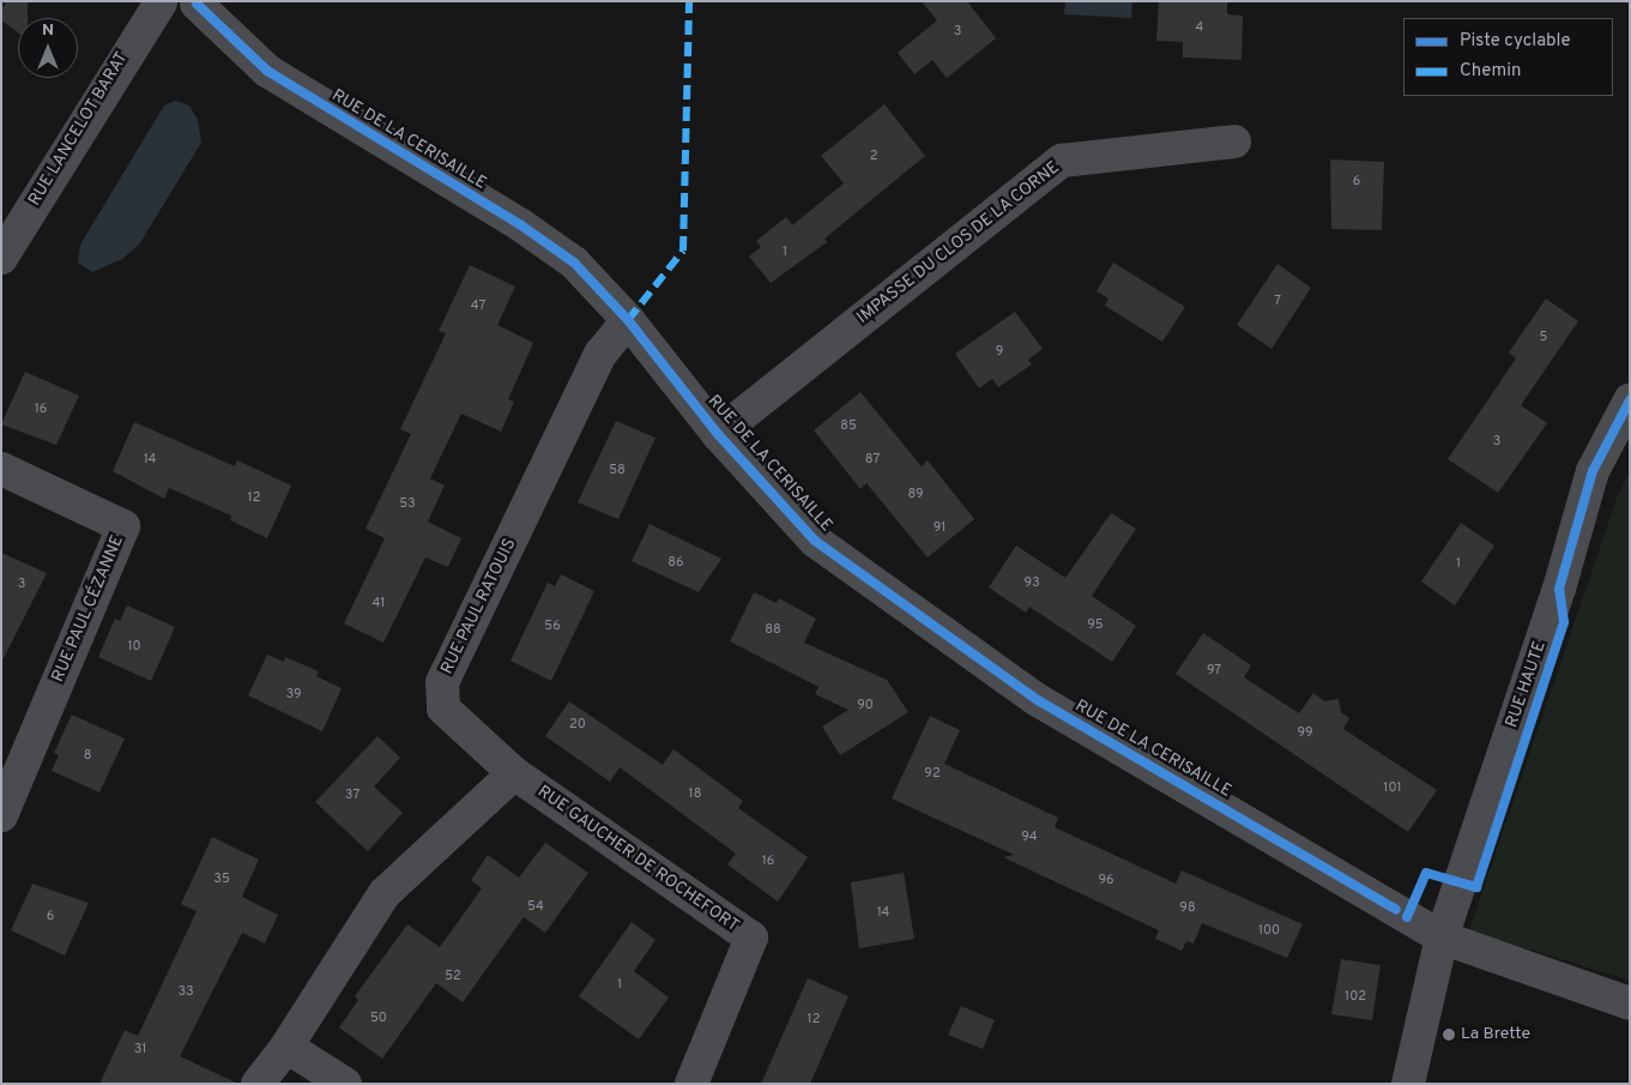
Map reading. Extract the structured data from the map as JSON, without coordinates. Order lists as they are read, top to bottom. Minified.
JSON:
{"streets":{"street":["RUE LANCELOT BARAT","RUE DE LA CERISAILLE","IMPASSE DU CLOS DE LA CORNE","RUE PAUL RATOUIS","RUE PAUL CÉZANNE","RUE HAUTE","RUE GAUCHER DE ROCHEFORT"]},"crossings":[["RUE DE LA CERISAILLE","IMPASSE DU CLOS DE LA CORNE"],["RUE DE LA CERISAILLE","RUE PAUL RATOUIS"],["RUE DE LA CERISAILLE","RUE HAUTE"],["RUE PAUL RATOUIS","RUE GAUCHER DE ROCHEFORT"]],"places":["La Brette"],"house_numbers":["4","3","2","6","1","7","47","5","9","16","85","3","14","87","58","89","12","53","91","86","1","93","3","41","95","56","88","10","97","39","90","20","99","8","92","101","18","37","94","16","35","96","54","98","14","6","100","52","1","33","102","50","12","31"],"legend":["Piste cyclable","Chemin"],"north":"top"}
